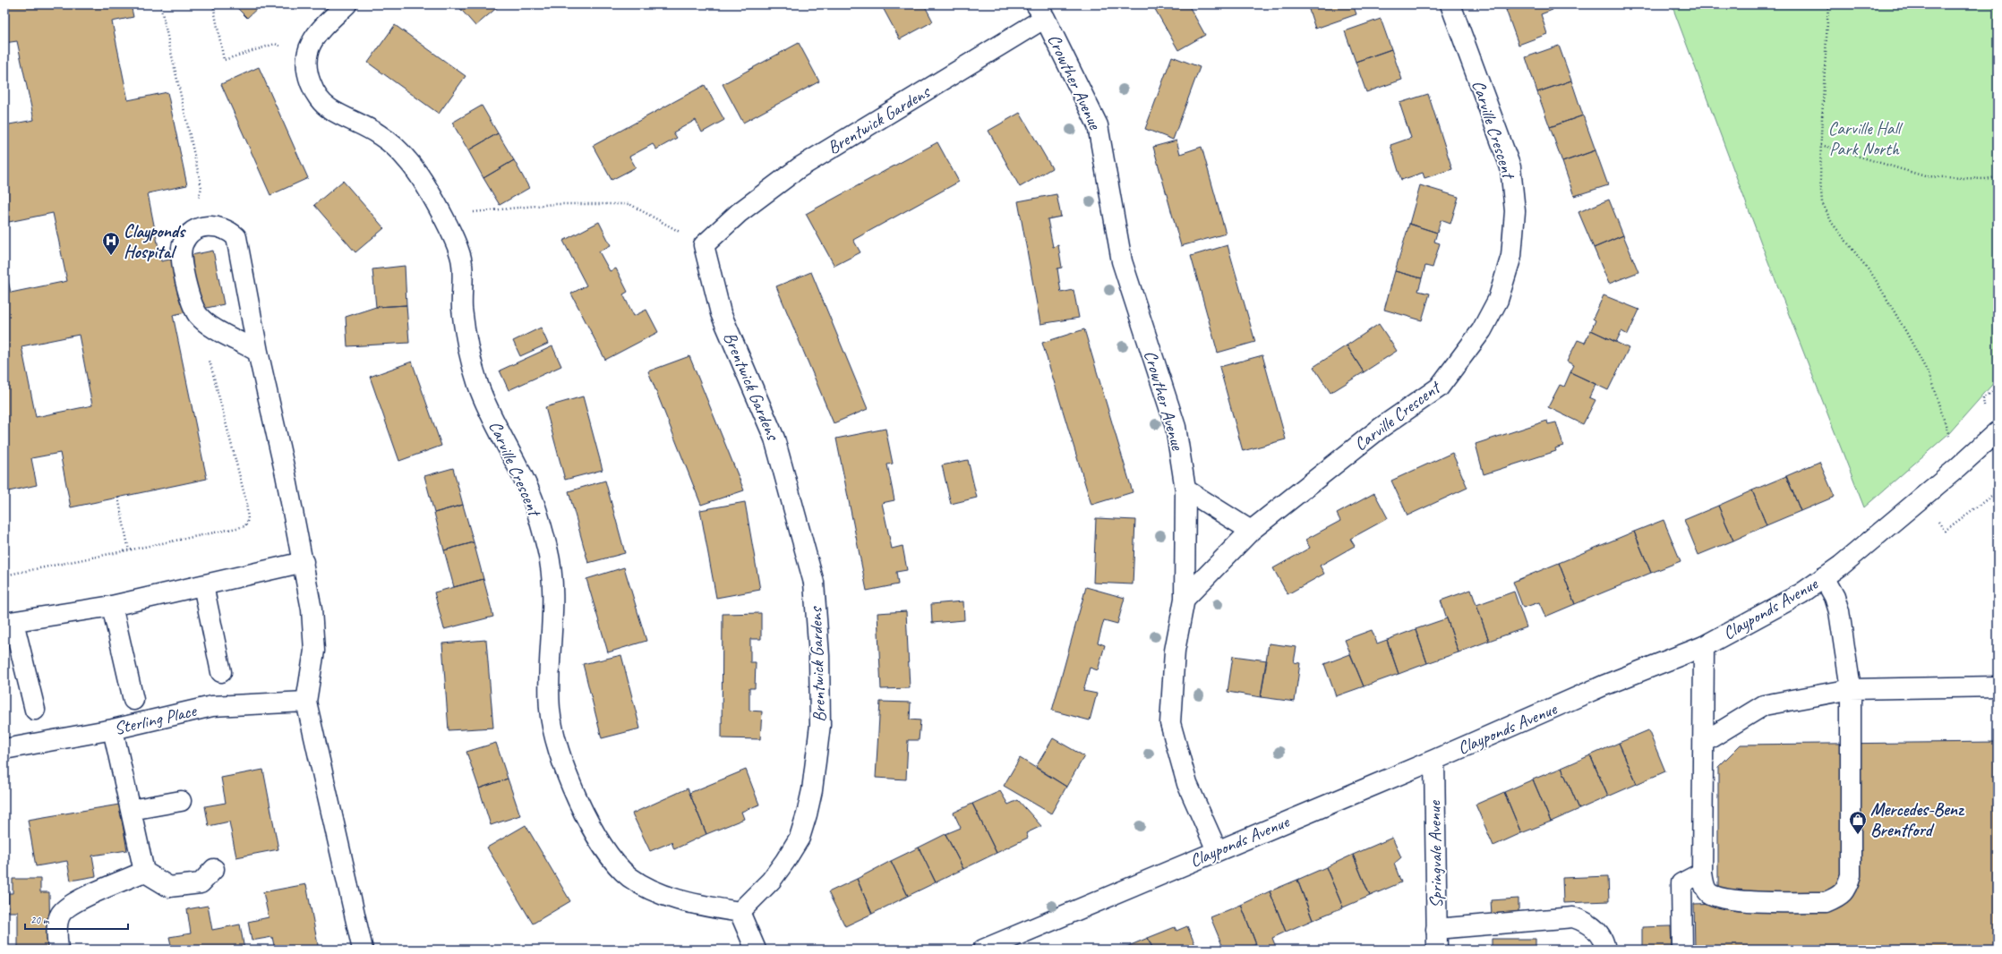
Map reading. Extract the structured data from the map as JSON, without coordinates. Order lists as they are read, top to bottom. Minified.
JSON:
{"streets":{"street":["Crowther Avenue","Brentwick Gardens","Carville Crescent","Clayponds Avenue","Sterling Place","Springvale Avenue"]},"crossings":[["Crowther Avenue","Brentwick Gardens"],["Crowther Avenue","Carville Crescent"],["Crowther Avenue","Clayponds Avenue"],["Brentwick Gardens","Carville Crescent"],["Clayponds Avenue","Springvale Avenue"]],"parks":["Carville Hall Park North"],"places":{"hospital":["Clayponds Hospital"],"shop":["Mercedes-Benz Brentford"]},"scale_bar":"20 m"}
